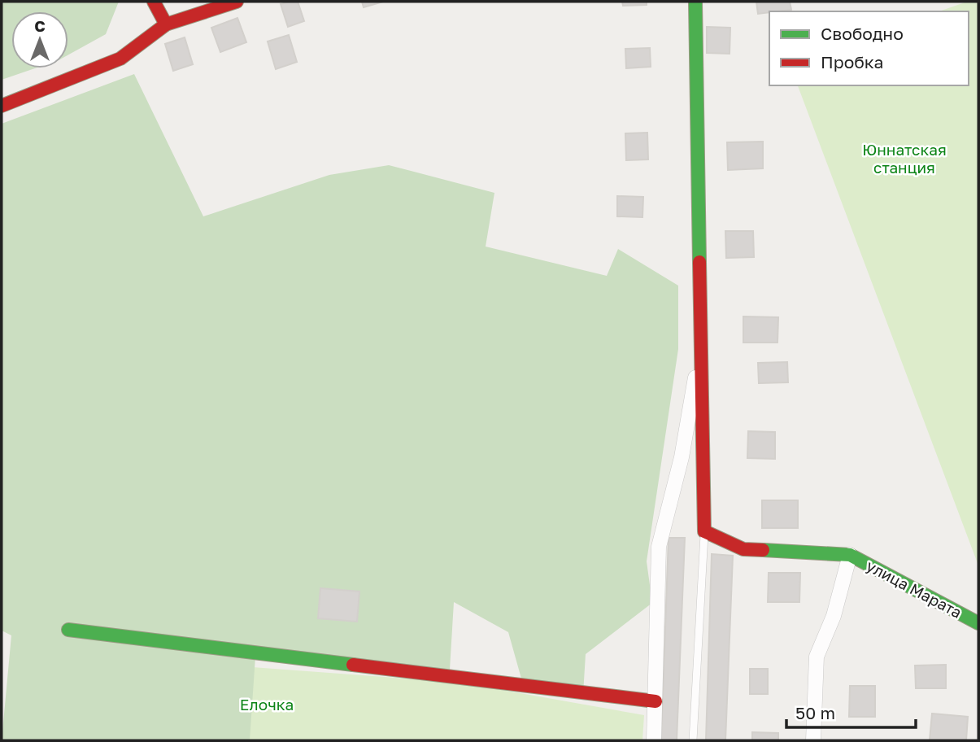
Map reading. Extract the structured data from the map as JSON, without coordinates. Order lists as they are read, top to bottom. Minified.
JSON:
{"streets":{"street":["улица Марата"]},"parks":["Юннатская станция","Елочка"],"legend":["Свободно","Пробка"],"scale_bar":"50 m","north":"top"}
